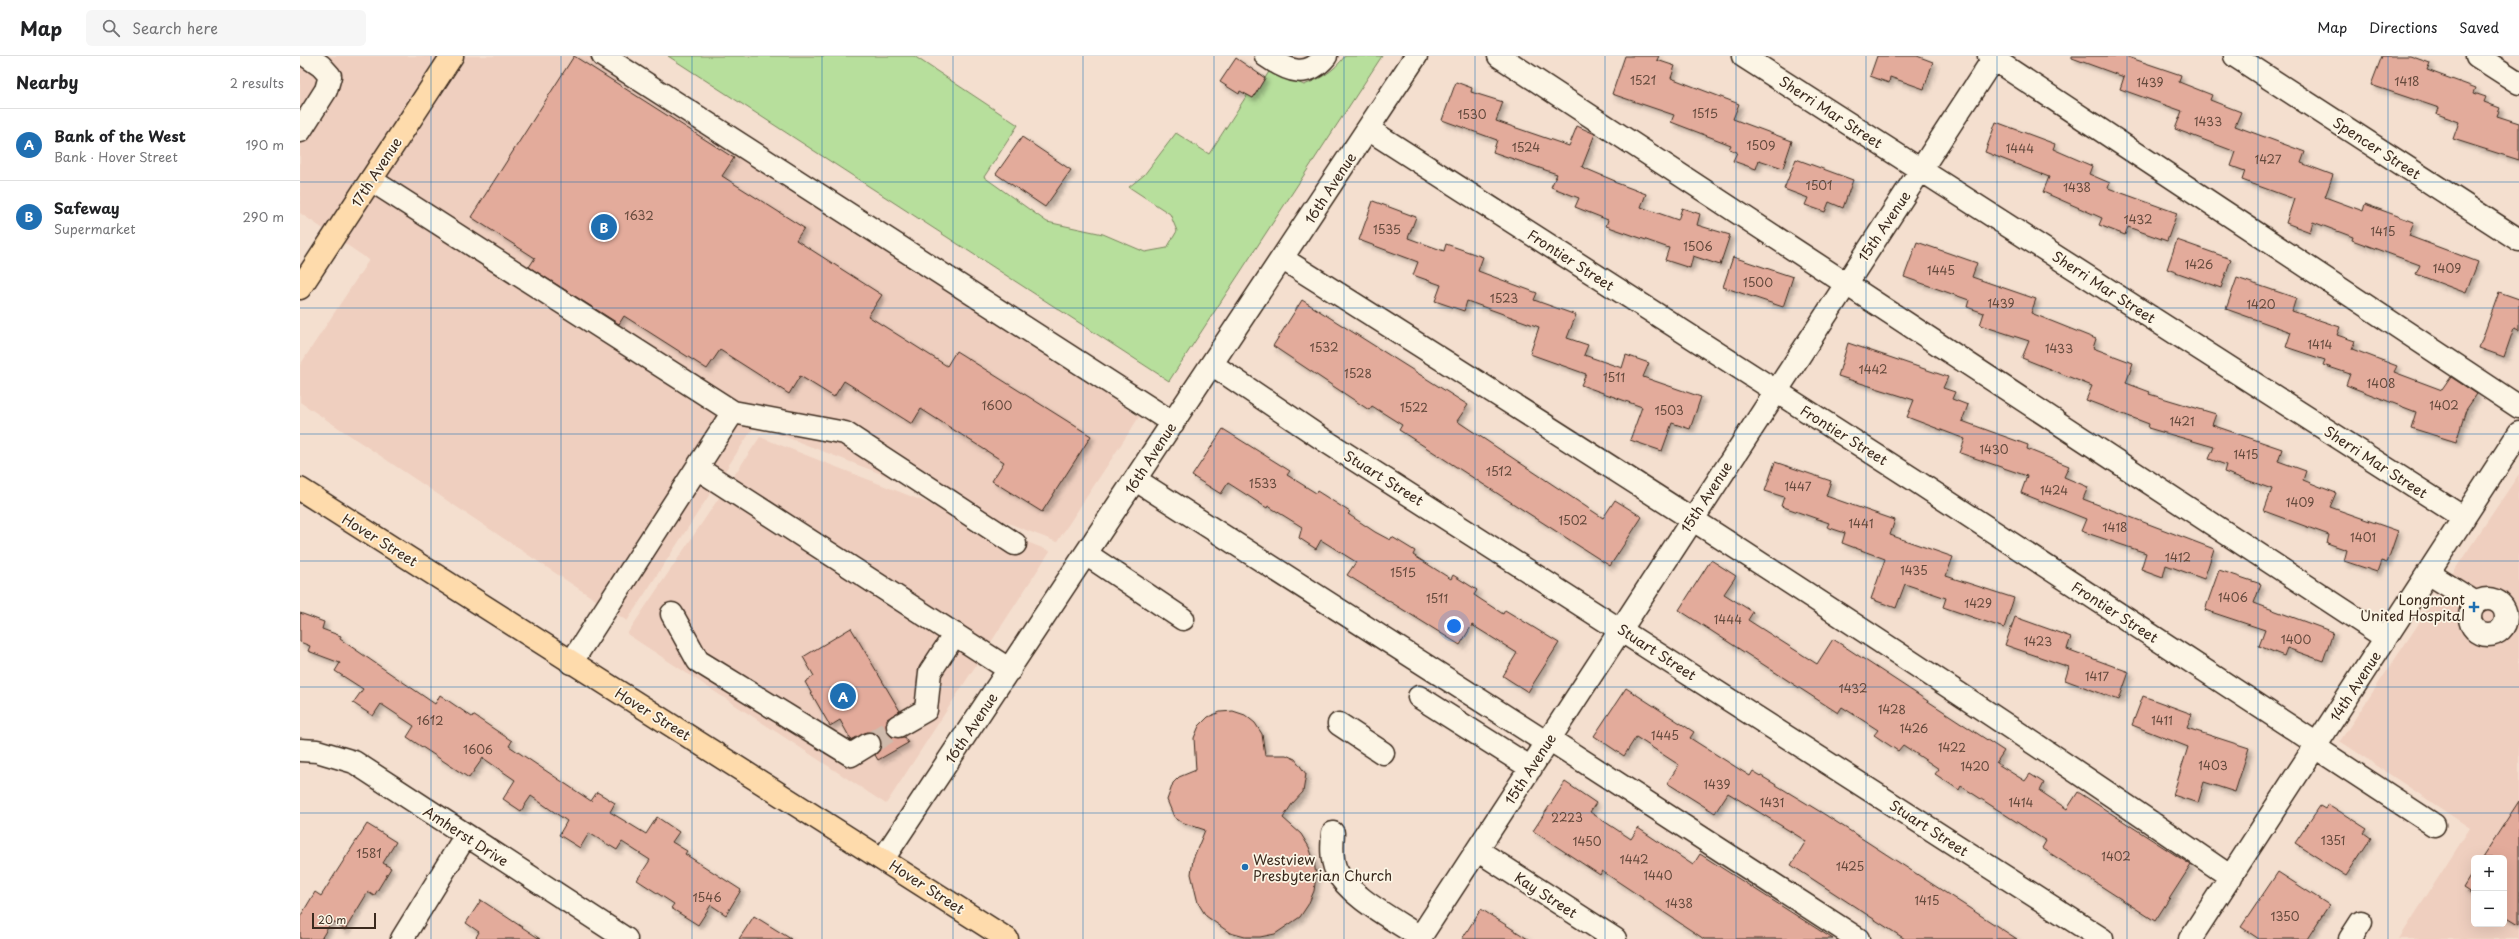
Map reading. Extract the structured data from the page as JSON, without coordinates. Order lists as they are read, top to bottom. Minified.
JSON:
{"streets":{"main road":["17th Avenue","Hover Street"],"street":["Sherri Mar Street","Spencer Street","16th Avenue","15th Avenue","Frontier Street","Stuart Street","14th Avenue","Amherst Drive","Kay Street"]},"crossings":[["Sherri Mar Street","15th Avenue"],["Sherri Mar Street","14th Avenue"],["16th Avenue","Frontier Street"],["16th Avenue","Stuart Street"],["16th Avenue","Hover Street"],["15th Avenue","Frontier Street"],["15th Avenue","Stuart Street"],["15th Avenue","Kay Street"],["Frontier Street","14th Avenue"]],"places":{"health":["Longmont United Hospital"],"other":["Westview Presbyterian Church"]},"house_numbers":["1521","1418","1439","1515","1530","1433","1509","1524","1444","1427","1501","1438","1632","1432","1535","1415","1506","1426","1409","1445","1500","1523","1439","1420","1414","1532","1433","1442","1528","1511","1408","1600","1402","1522","1503","1421","1430","1415","1512","1533","1447","1424","1409","1502","1441","1418","1401","1412","1435","1515","1406","1511","1429","1444","1400","1423","1417","1432","1428","1612","1411","1426","1445","1422","1606","1403","1420","1439","1431","1414","2223","1351","1450","1581","1402","1442","1425","1440","1546","1415","1438","1350"],"scale_bar":"20 m","page":{"header":"Map","search":"Search here","nav":["Map","Directions","Saved"],"heading":["Nearby","2 results"],"list":[{"mark":"A","name":"Bank of the West","note":"Bank · Hover Street","value":"190 m"},{"mark":"B","name":"Safeway","note":"Supermarket","value":"290 m"}],"pins":["B","A"],"map_buttons":["+","−"],"scale":"20 m"}}
